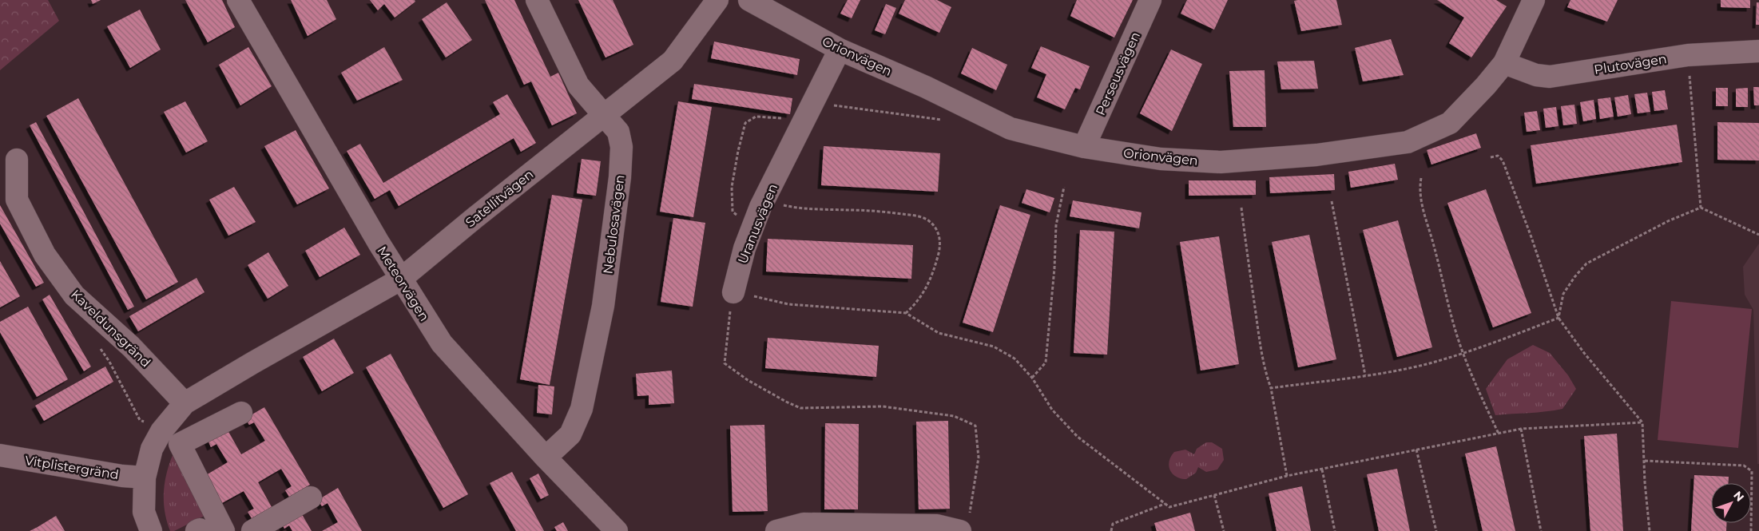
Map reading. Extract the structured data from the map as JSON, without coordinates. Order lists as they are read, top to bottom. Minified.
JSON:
{"streets":{"street":["Orionvägen","Plutovägen","Perseusvägen","Satellitvägen","Uranusvägen","Nebulosavägen","Meteorvägen","Kaveldunsgränd","Vitplistergränd"]},"crossings":[["Orionvägen","Plutovägen"],["Orionvägen","Perseusvägen"],["Orionvägen","Uranusvägen"],["Satellitvägen","Nebulosavägen"],["Satellitvägen","Meteorvägen"],["Satellitvägen","Kaveldunsgränd"],["Satellitvägen","Vitplistergränd"],["Nebulosavägen","Meteorvägen"]],"north":"top right"}
